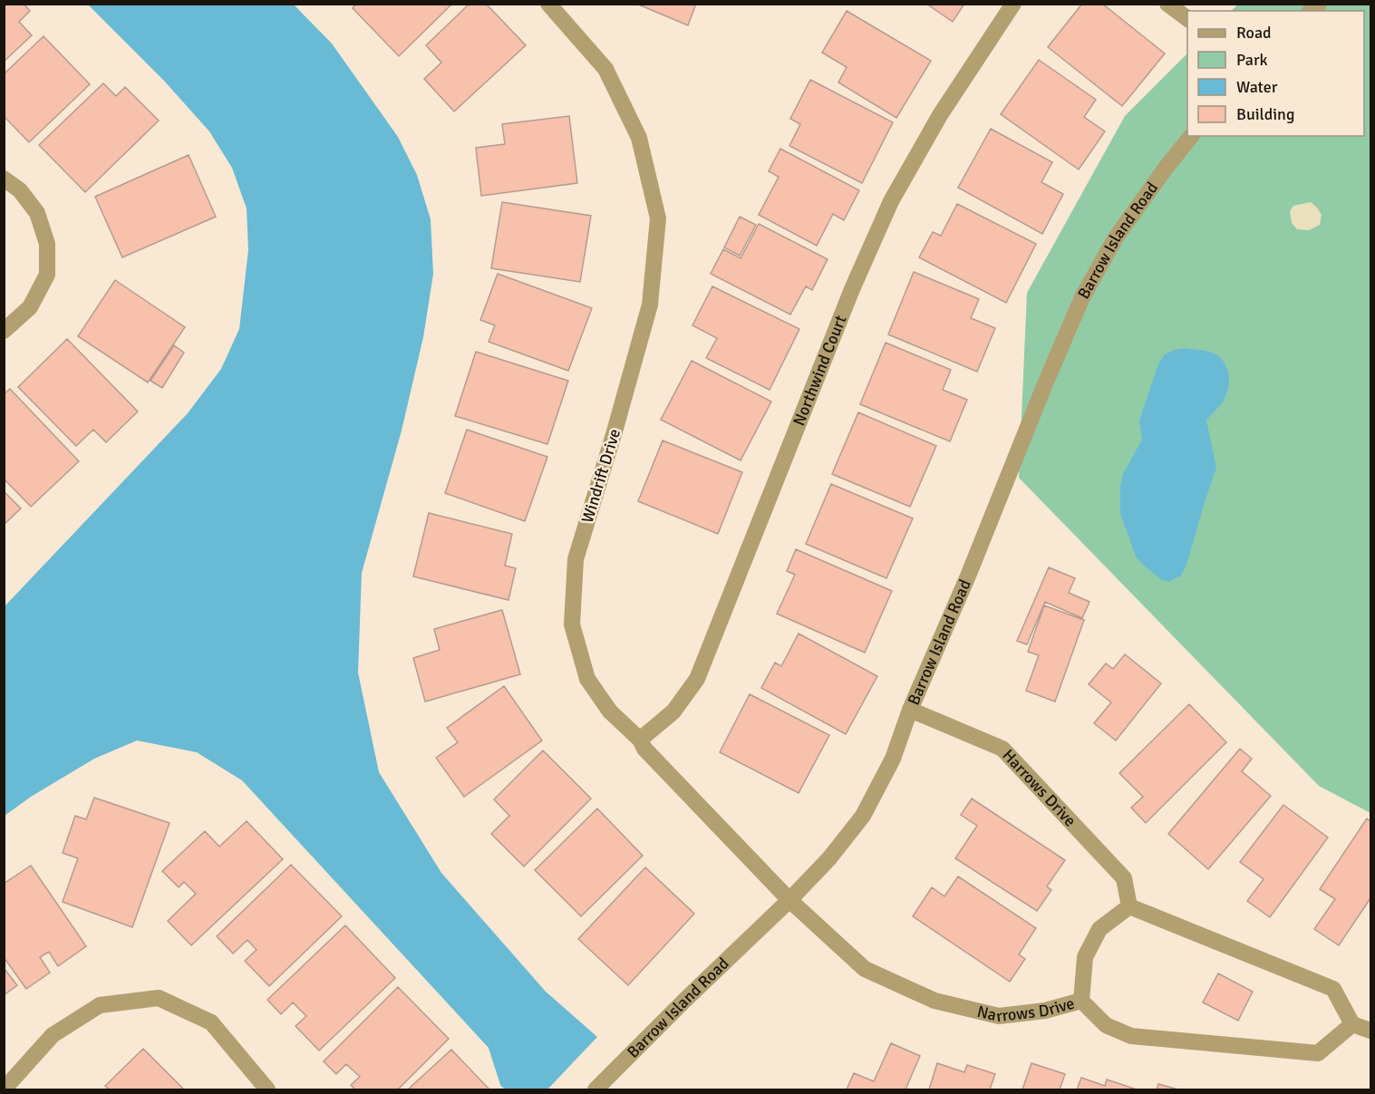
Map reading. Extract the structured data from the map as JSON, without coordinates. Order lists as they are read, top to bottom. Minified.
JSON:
{"streets":{"street":["Barrow Island Road","Northwind Court","Windrift Drive","Harrows Drive","Narrows Drive"]},"crossings":[["Barrow Island Road","Windrift Drive"],["Barrow Island Road","Harrows Drive"],["Barrow Island Road","Narrows Drive"],["Northwind Court","Windrift Drive"],["Windrift Drive","Narrows Drive"]],"legend":["Road","Park","Water","Building"]}
